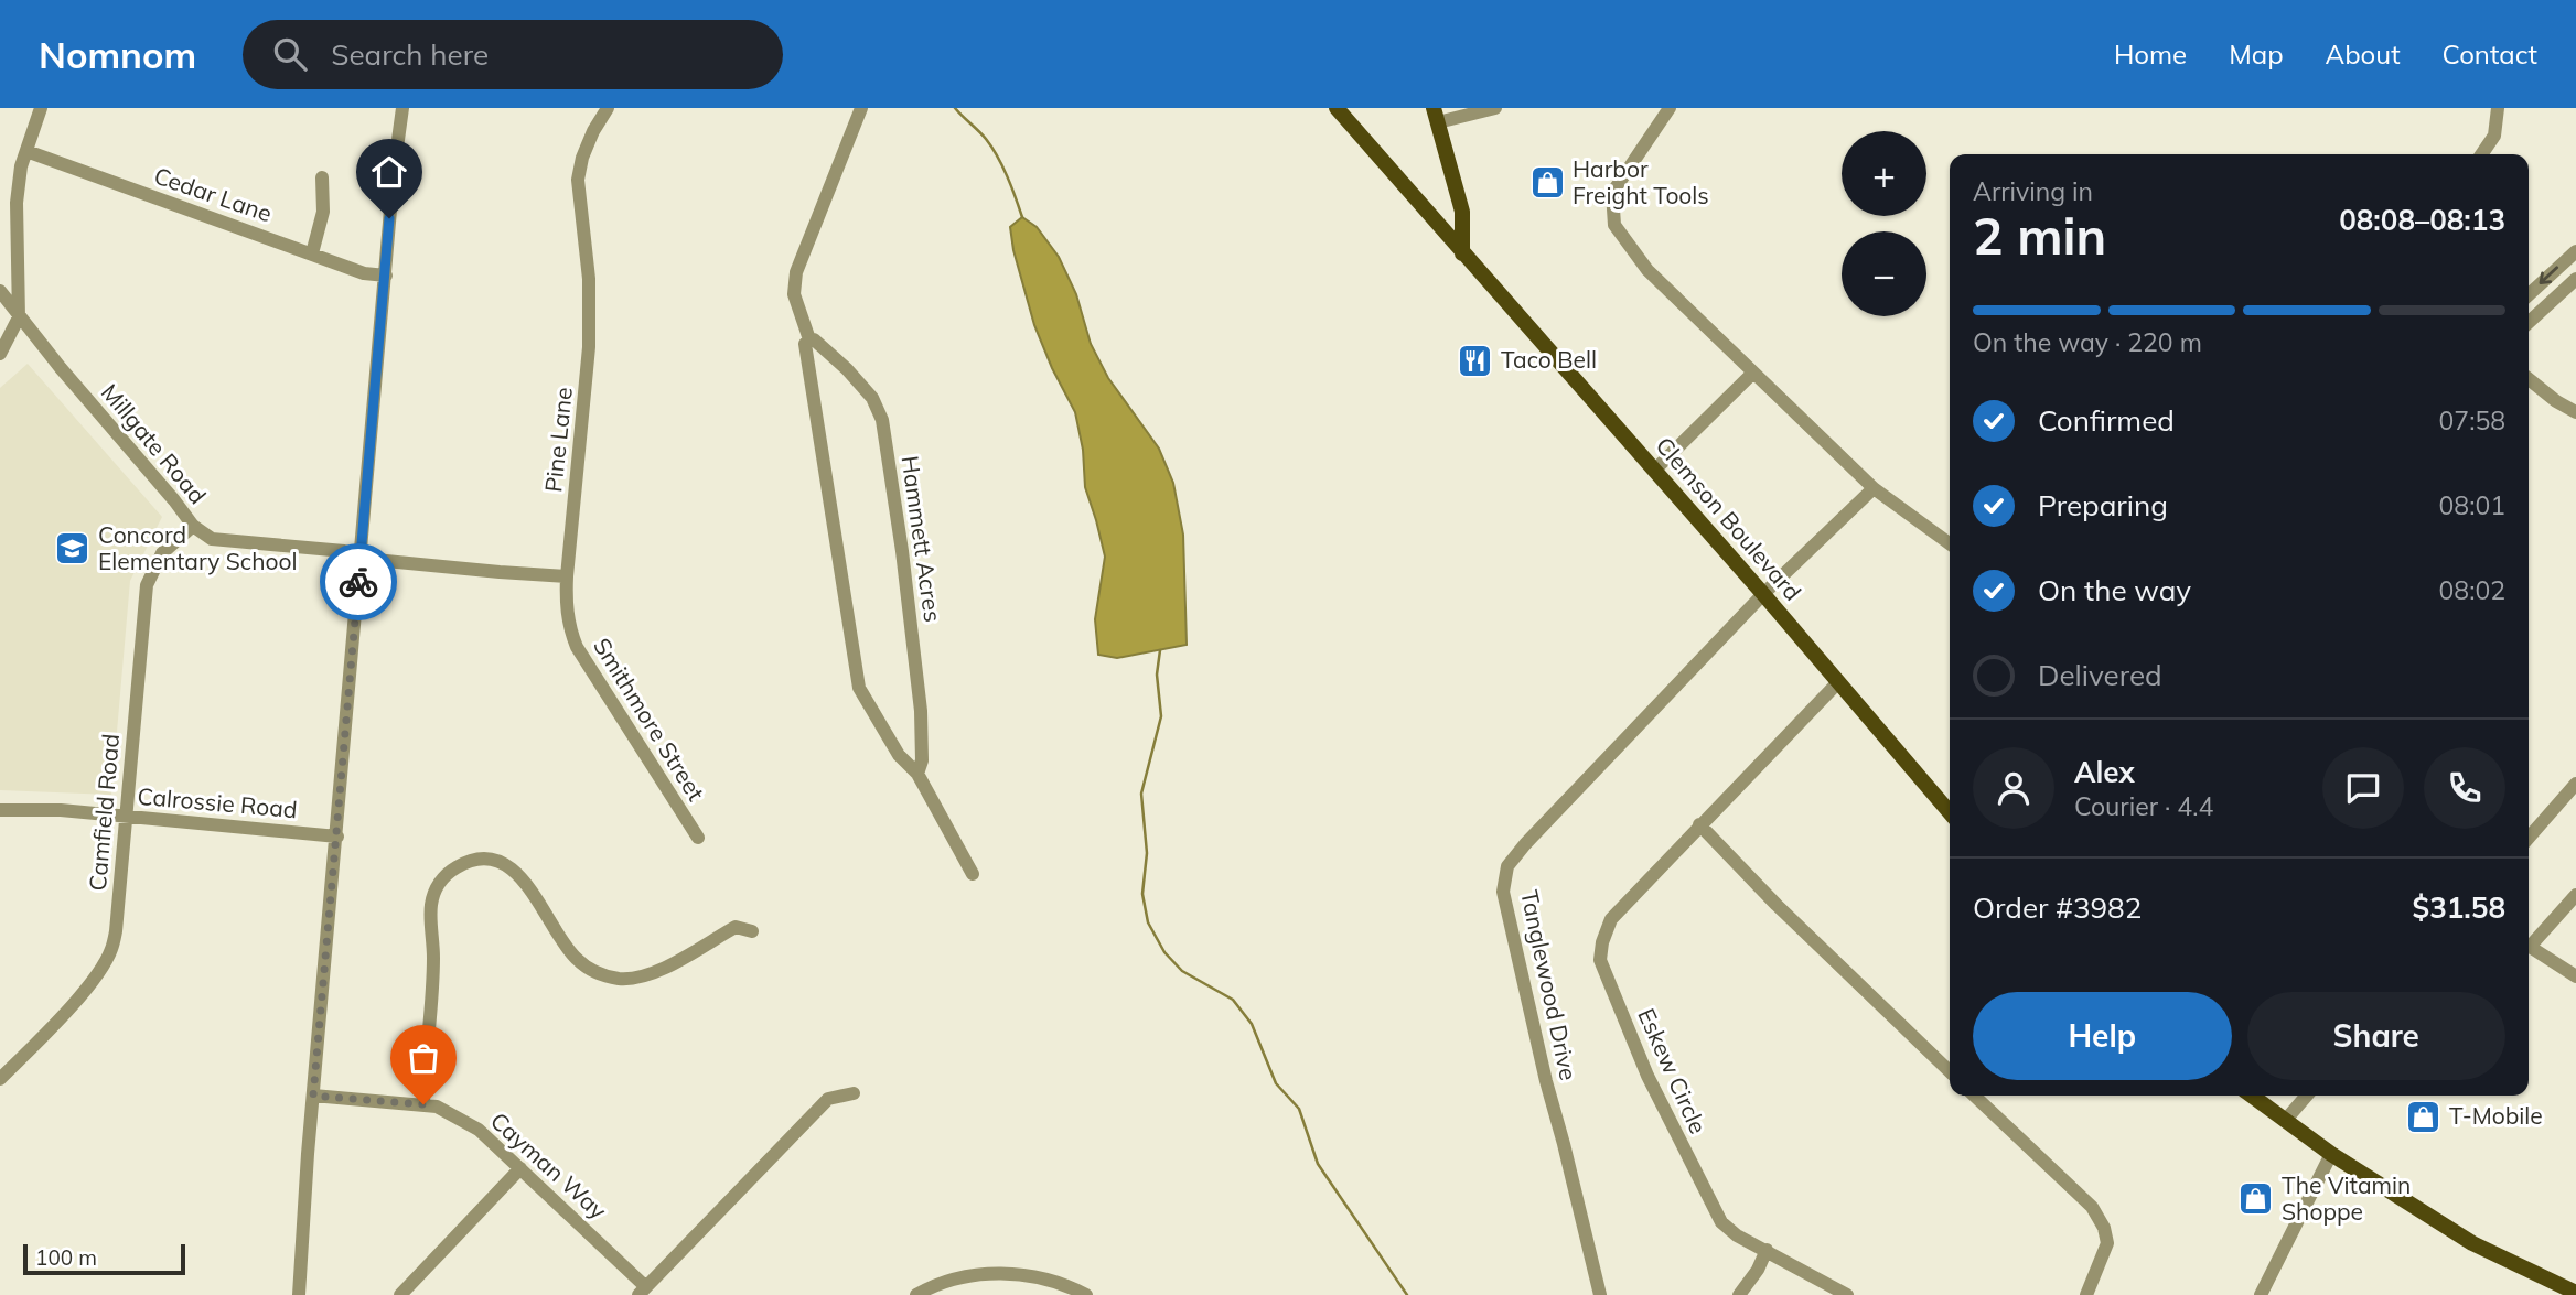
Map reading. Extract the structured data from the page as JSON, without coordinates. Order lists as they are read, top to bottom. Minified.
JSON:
{"streets":{"main road":["Clemson Boulevard"],"street":["Cedar Lane","Pine Lane","Millgate Road","Hammett Acres","Smithmore Street","Calrossie Road","Camfield Road","Tanglewood Drive","Eskew Circle","Cayman Way"]},"crossings":[["Pine Lane","Smithmore Street"],["Millgate Road","Camfield Road"],["Clemson Boulevard","Tanglewood Drive"],["Clemson Boulevard","Eskew Circle"],["Calrossie Road","Camfield Road"]],"places":{"shop":["Harbor Freight Tools","T-Mobile","The Vitamin Shoppe"],"restaurant":["Taco Bell"],"school or university":["Concord Elementary School"]},"scale_bar":"100 m","page":{"header":"Nomnom","search":"Search here","nav":["Home","Map","About","Contact"],"map_buttons":["+","−"],"heading":["2 min","Arriving in","08:08–08:13"],"panel":["Alex","Courier · 4.4","Order #3982","$31.58"],"bar":"On the way · 220 m","list":[["Confirmed","07:58"],["Preparing","08:01"],["On the way","08:02"],"Delivered"],"buttons":["Help","Share"],"scale":"100 m"}}
